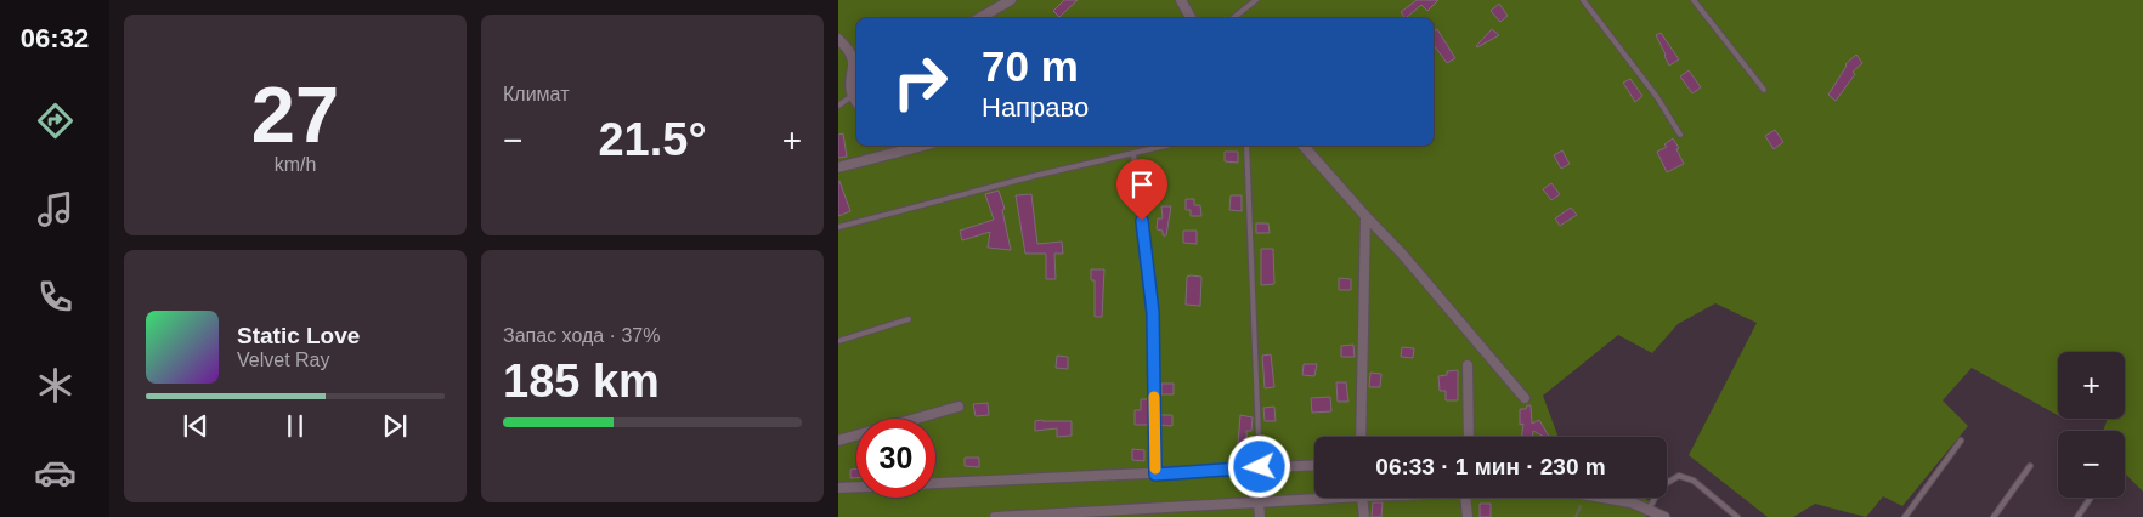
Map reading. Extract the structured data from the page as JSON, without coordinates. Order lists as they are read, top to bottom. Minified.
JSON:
{"page":{"tabs":"06:32","tile":[["27","km/h"],"Климат",["Запас хода · 37%","185 km"]],"turn":["70 m","Направо"],"heat":["−","21.5°","+"],"song":["Static Love","Velvet Ray"],"map_buttons":["+","−"],"limit":"30","trip":"06:33 · 1 мин · 230 m"}}
